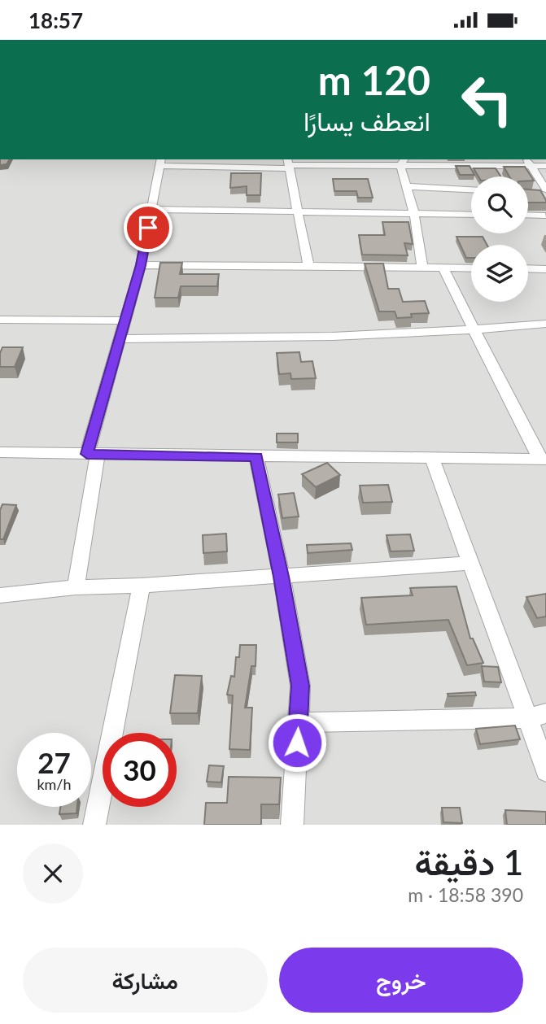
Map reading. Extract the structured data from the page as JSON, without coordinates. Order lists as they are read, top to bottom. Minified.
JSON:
{"page":{"status":"18:57","turn":["120 m","انعطف يسارًا"],"speed":"27 km/h","limit":"30","heading":["1 دقيقة","390 m · 18:58"],"buttons":["خروج","مشاركة"]}}
